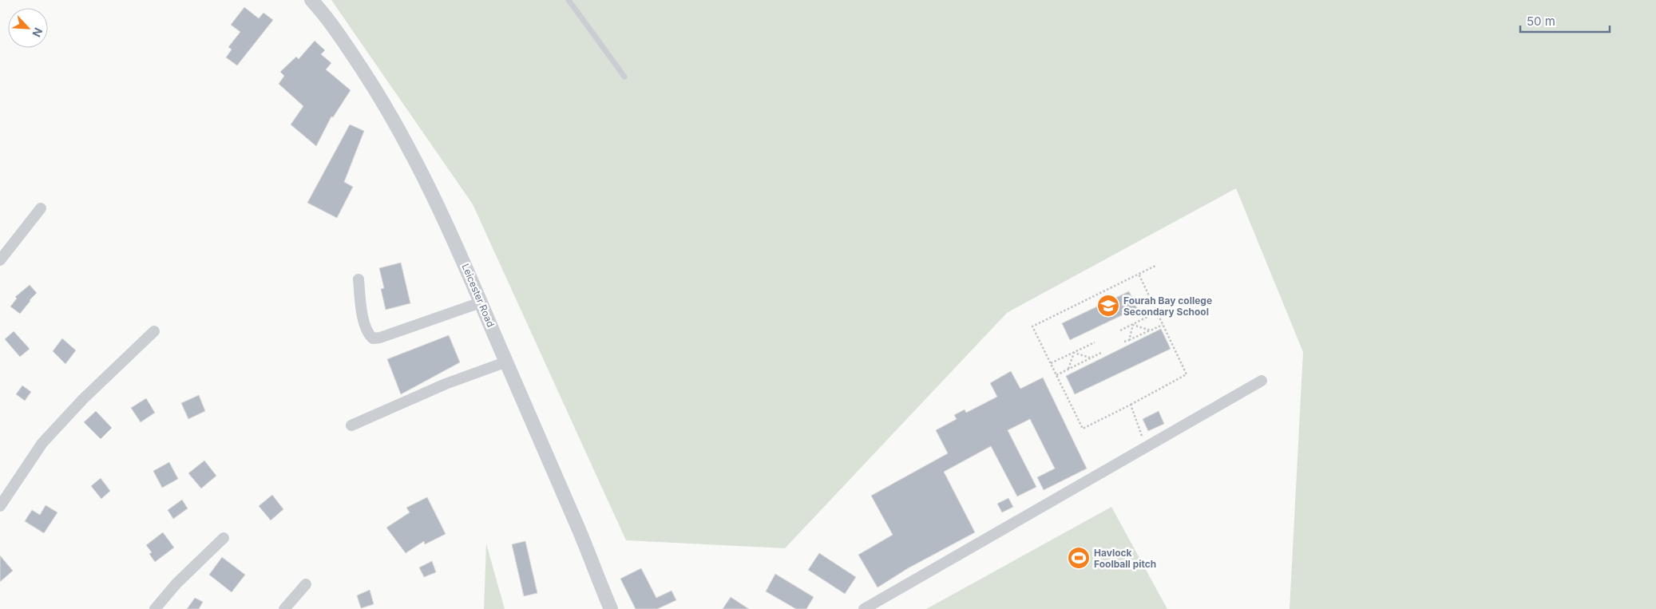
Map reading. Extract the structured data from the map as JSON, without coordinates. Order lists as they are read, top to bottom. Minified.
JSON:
{"streets":{"street":["Leicester Road"]},"places":{"school or university":["Fourah Bay college Secondary School"],"sports":["Havlock Foolball pitch"]},"scale_bar":"50 m","north":"bottom right"}
